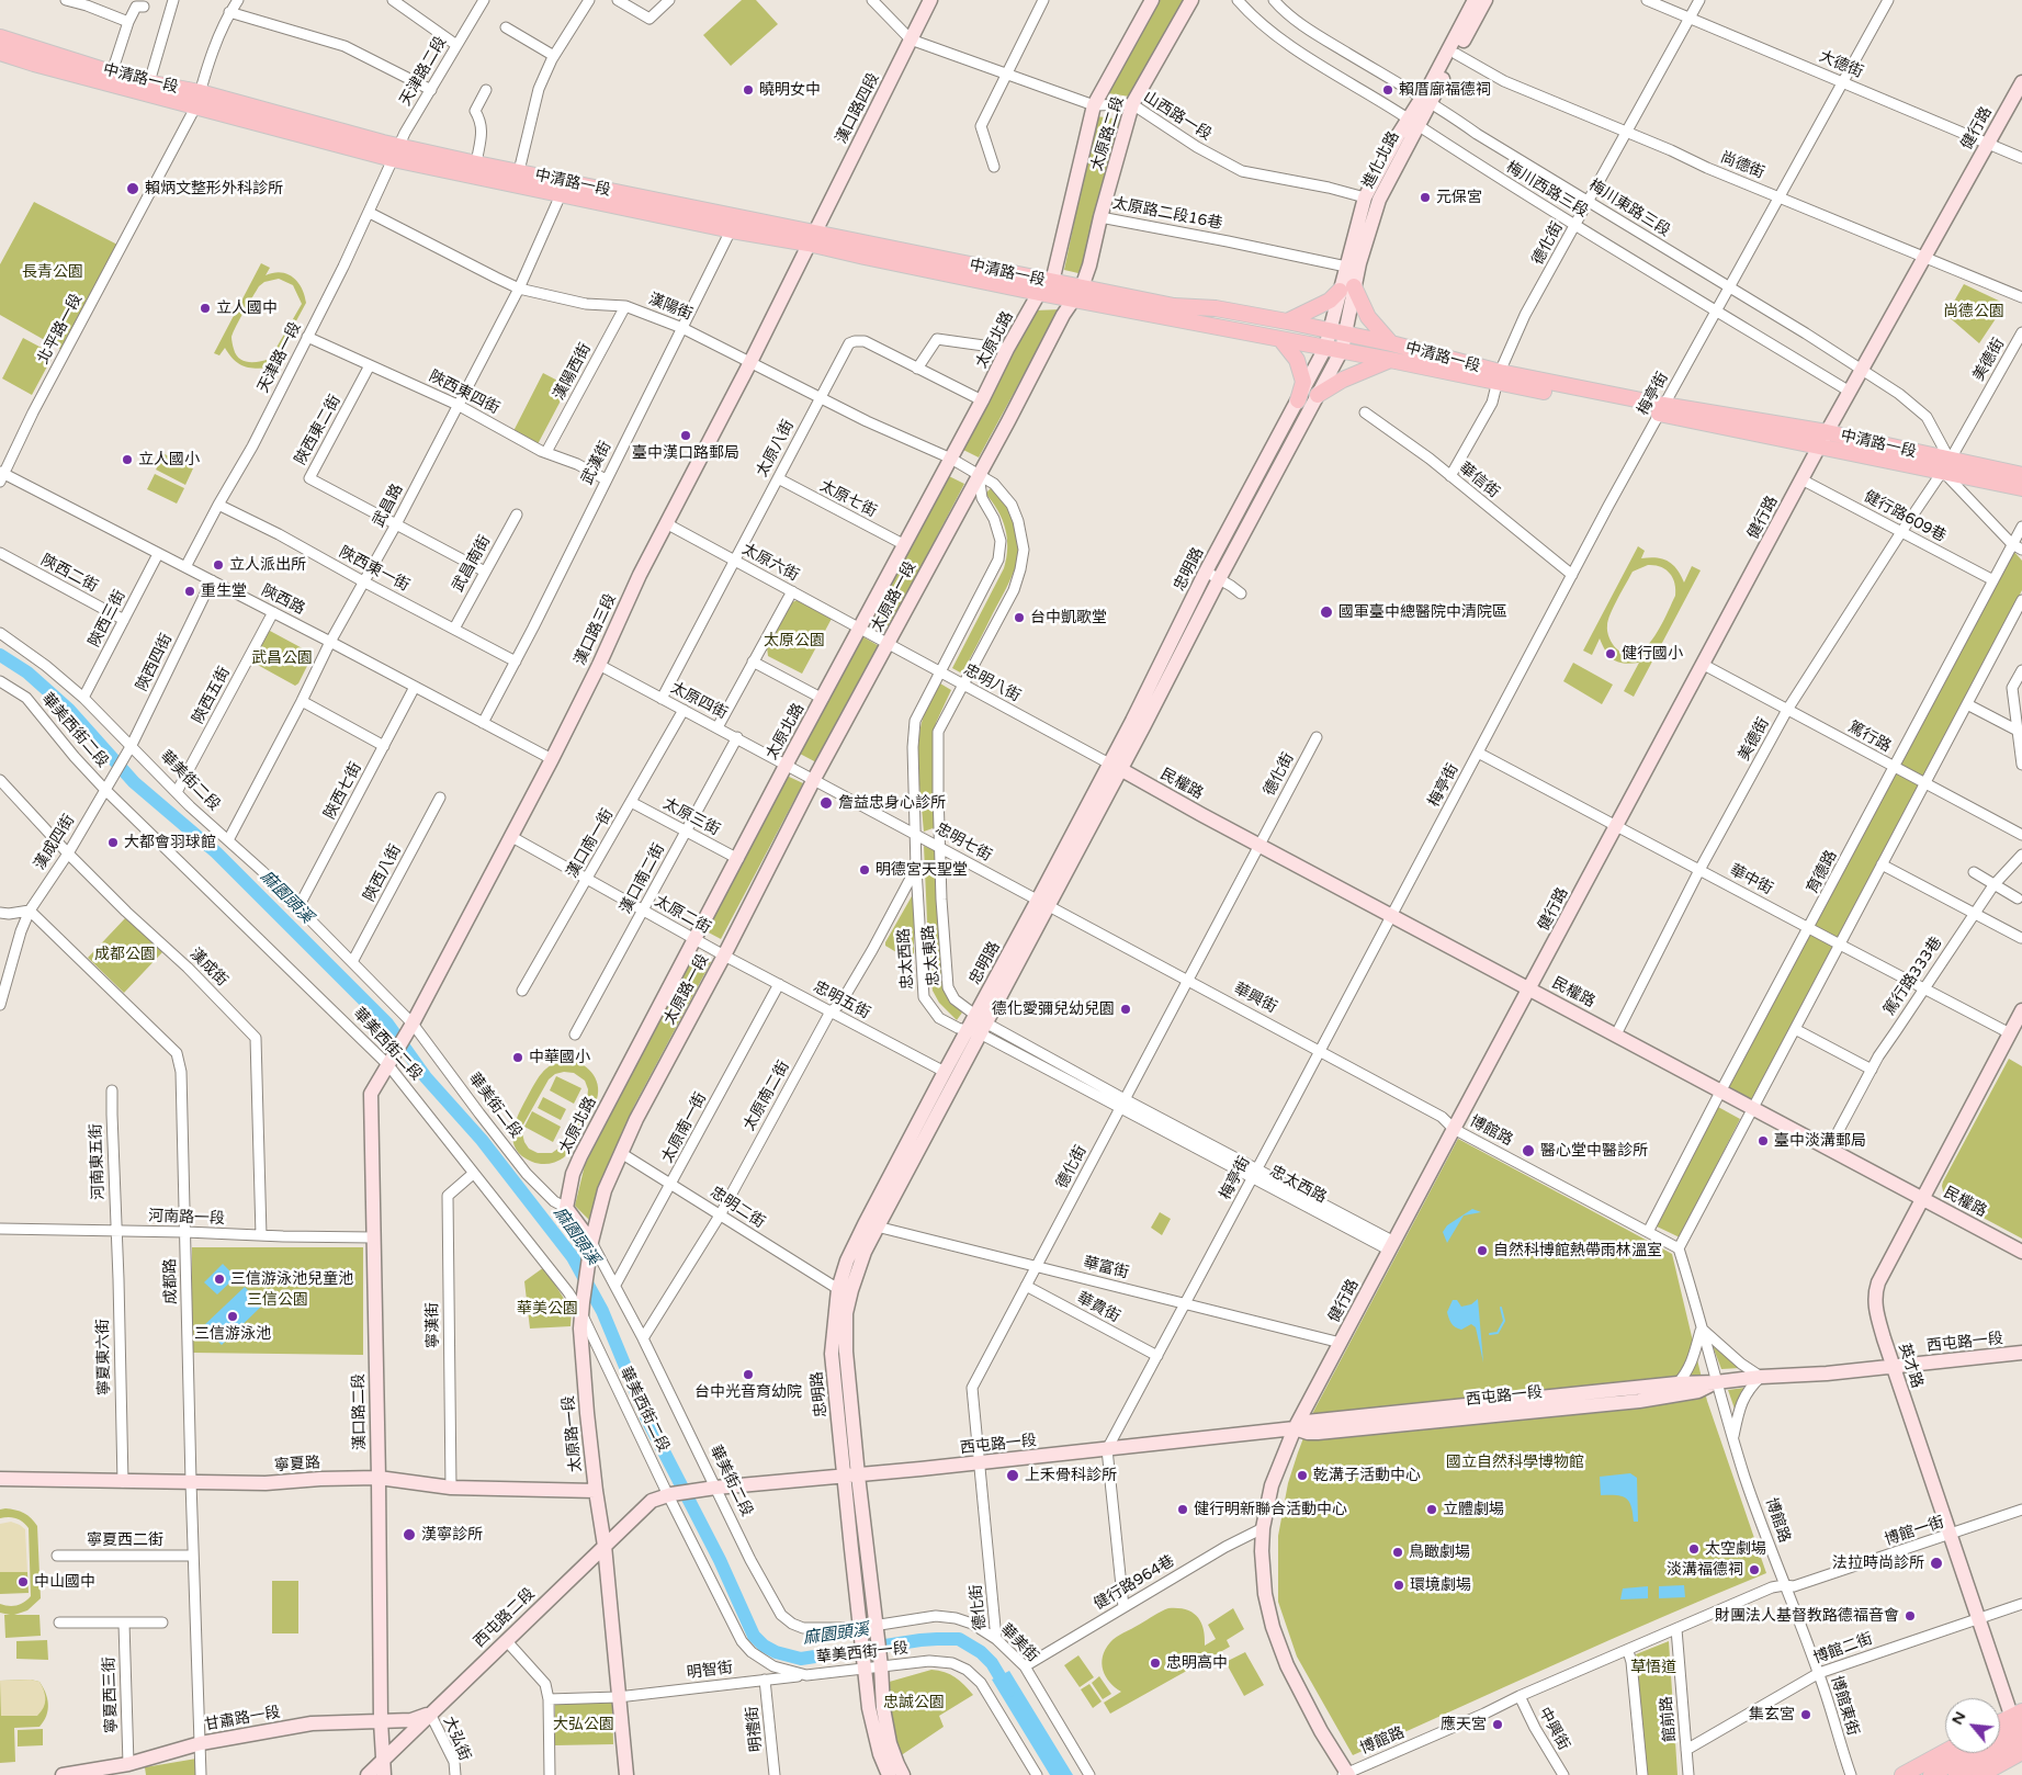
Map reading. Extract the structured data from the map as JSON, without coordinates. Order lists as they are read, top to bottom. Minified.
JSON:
{"streets":{"main road":["中清路一段"],"street":["大德街","天津路二段","漢口路四段","山西路一段","健行路","太原路二段","進化北路","尚德街","梅川西路三段","梅川東路三段","太原路二段16巷","德化街","漢陽街","北平路一段","太原北路","天津路一段","美德街","漢陽西街","陜西東四街","梅亭街","陜西東二街","太原八街","武漢街","華信街","太原七街","武昌路","健行路609巷","太原六街","武昌南街","陜西東一街","忠明路","陝西二街","太原路一段","陝西路","陝西三街","漢口路三段","陝西四街","忠明八街","陝西五街","太原四街","華美西街二段","篤行路","華美街二段","民權路","陜西七街","太原三街","漢成四街","忠明七街","漢口南一街","育德路","陝西八街","漢口南二街","華中街","太原二街","忠太東路","忠太西路","漢成街","篤行路333巷","華興街","忠明五街","太原南二街","太原南一街","博館路","河南東五街","忠明二街","河南路一段","華富街","成都路","華貴街","寧漢街","西屯路一段","寧夏東六街","英才路","漢口路二段","寧夏路","博館一街","寧夏西二街","健行路964巷","西屯路二段","華美街","博館二街","華美西街一段","明智街","寧夏西三街","博館東街","甘肅路一段","館前路","明禮街","中興街","大弘街"]},"crossings":[["大德街","健行路"],["大德街","德化街"],["大德街","梅亭街"],["天津路二段","中清路一段"],["天津路二段","天津路一段"],["中清路一段","漢口路四段"],["中清路一段","健行路"],["中清路一段","太原路二段"],["中清路一段","進化北路"],["中清路一段","梅川東路三段"],["中清路一段","德化街"],["中清路一段","北平路一段"],["中清路一段","太原北路"],["中清路一段","天津路一段"],["中清路一段","美德街"],["中清路一段","梅亭街"],["中清路一段","武漢街"],["中清路一段","武昌路"],["中清路一段","忠明路"],["中清路一段","太原路一段"],["中清路一段","漢口路三段"],["漢口路四段","山西路一段"],["漢口路四段","漢口路三段"],["山西路一段","太原路二段"],["山西路一段","進化北路"],["健行路","尚德街"],["健行路","梅川西路三段"],["健行路","梅川東路三段"],["健行路","健行路609巷"],["健行路","篤行路"],["健行路","民權路"],["健行路","華中街"],["健行路","忠太西路"],["健行路","華興街"],["健行路","博館路"],["健行路","華富街"],["健行路","西屯路一段"],["健行路","健行路964巷"],["太原路二段","太原路二段16巷"],["太原路二段","太原北路"],["太原路二段","太原路一段"],["進化北路","尚德街"],["進化北路","梅川西路三段"],["進化北路","梅川東路三段"],["進化北路","太原路二段16巷"],["進化北路","忠明路"],["尚德街","德化街"],["尚德街","梅亭街"],["梅川西路三段","德化街"],["梅川西路三段","梅亭街"],["梅川東路三段","德化街"],["梅川東路三段","美德街"],["梅川東路三段","梅亭街"],["梅川東路三段","育德路"],["德化街","華信街"],["德化街","民權路"],["德化街","忠太西路"],["德化街","華興街"],["德化街","華富街"],["德化街","華貴街"],["德化街","西屯路一段"],["德化街","華美街"],["漢陽街","太原北路"],["漢陽街","天津路一段"],["漢陽街","漢陽西街"],["漢陽街","太原八街"],["漢陽街","武漢街"],["漢陽街","武昌路"],["漢陽街","漢口路三段"],["北平路一段","陝西路"],["太原北路","太原八街"],["太原北路","太原七街"],["太原北路","太原六街"],["太原北路","忠明八街"],["太原北路","太原四街"],["太原北路","華美街二段"],["太原北路","太原三街"],["太原北路","忠明七街"],["太原北路","太原二街"],["天津路一段","陜西東四街"],["天津路一段","陜西東一街"],["天津路一段","陝西路"],["美德街","健行路609巷"],["美德街","篤行路"],["美德街","民權路"],["美德街","華中街"],["漢陽西街","陜西東四街"],["陜西東四街","陜西東二街"],["陜西東四街","武漢街"],["陜西東四街","武昌路"],["梅亭街","華信街"],["梅亭街","民權路"],["梅亭街","華中街"],["梅亭街","忠太西路"],["梅亭街","華興街"],["梅亭街","華富街"],["梅亭街","華貴街"],["梅亭街","西屯路一段"],["陜西東二街","武昌路"],["陜西東二街","武昌南街"],["太原八街","太原七街"],["太原八街","太原六街"],["太原八街","太原四街"],["武漢街","陜西東一街"],["武漢街","陝西路"],["武昌路","陜西東一街"],["武昌路","陝西路"],["武昌路","華美街二段"],["健行路609巷","育德路"],["太原六街","漢口路三段"],["太原六街","忠明八街"],["武昌南街","陜西東一街"],["忠明路","忠明八街"],["忠明路","華美街二段"],["忠明路","民權路"],["忠明路","忠明七街"],["忠明路","忠太東路"],["忠明路","忠太西路"],["忠明路","華興街"],["忠明路","忠明五街"],["忠明路","忠明二街"],["忠明路","華富街"],["忠明路","西屯路一段"],["忠明路","華美街"],["忠明路","華美西街一段"],["陝西二街","陝西三街"],["太原路一段","忠明八街"],["太原路一段","華美西街二段"],["太原路一段","華美街二段"],["太原路一段","忠明七街"],["太原路一段","太原二街"],["太原路一段","忠太東路"],["太原路一段","忠太西路"],["太原路一段","忠明五街"],["太原路一段","忠明二街"],["太原路一段","寧夏路"],["太原路一段","西屯路二段"],["太原路一段","明智街"],["陝西路","陝西三街"],["陝西路","漢口路三段"],["陝西路","陝西四街"],["陝西路","陝西五街"],["陝西路","陜西七街"],["陝西三街","華美街二段"],["漢口路三段","太原四街"],["漢口路三段","華美西街二段"],["漢口路三段","華美街二段"],["漢口路三段","太原二街"],["漢口路三段","漢口路二段"],["陝西四街","華美西街二段"],["陝西四街","華美街二段"],["陝西四街","漢成四街"],["忠明八街","民權路"],["忠明八街","忠太東路"],["忠明八街","忠太西路"],["陝西五街","華美街二段"],["太原四街","忠明七街"],["太原四街","漢口南一街"],["太原四街","漢口南二街"],["華美西街二段","漢成四街"],["華美西街二段","寧漢街"],["華美西街二段","西屯路一段"],["華美西街二段","漢口路二段"],["華美西街二段","西屯路二段"],["華美西街二段","華美西街一段"],["篤行路","育德路"],["華美街二段","陜西七街"],["華美街二段","陝西八街"],["華美街二段","太原南二街"],["華美街二段","太原南一街"],["華美街二段","西屯路一段"],["華美街二段","華美街"],["民權路","育德路"],["民權路","篤行路333巷"],["民權路","英才路"],["太原三街","漢口南一街"],["太原三街","漢口南二街"],["漢成四街","漢成街"],["漢成四街","成都路"],["忠明七街","忠太東路"],["忠明七街","忠太西路"],["忠明七街","華興街"],["漢口南一街","太原二街"],["育德路","華中街"],["育德路","博館路"],["漢口南二街","太原二街"],["華中街","篤行路333巷"],["華中街","英才路"],["太原二街","忠明五街"],["忠太東路","忠太西路"],["忠太西路","太原南二街"],["漢成街","河南路一段"],["華興街","博館路"],["忠明五街","太原南二街"],["忠明五街","太原南一街"],["太原南二街","忠明二街"],["太原南一街","忠明二街"],["博館路","西屯路一段"],["博館路","博館一街"],["博館路","博館東街"],["博館路","館前路"],["博館路","中興街"],["河南東五街","河南路一段"],["河南東五街","寧夏東六街"],["河南路一段","成都路"],["河南路一段","寧夏東六街"],["河南路一段","漢口路二段"],["成都路","寧夏路"],["成都路","寧夏西二街"],["成都路","甘肅路一段"],["寧漢街","寧夏路"],["西屯路一段","英才路"],["西屯路一段","西屯路二段"],["西屯路一段","華美西街一段"],["寧夏東六街","寧夏路"],["英才路","博館一街"],["英才路","博館二街"],["漢口路二段","寧夏路"],["漢口路二段","西屯路二段"],["漢口路二段","甘肅路一段"],["博館一街","博館東街"],["健行路964巷","華美街"],["西屯路二段","華美西街一段"],["西屯路二段","甘肅路一段"],["西屯路二段","大弘街"],["博館二街","博館東街"],["博館二街","館前路"],["華美西街一段","明智街"],["明智街","明禮街"],["寧夏西三街","甘肅路一段"],["甘肅路一段","大弘街"]],"water":["麻園頭溪"],"parks":["長青公園","尚德公園","太原公園","武昌公園","成都公園","三信公園","華美公園","國立自然科學博物館","草悟道","忠誠公園","大弘公園"],"places":["曉明女中","賴厝廍福德祠","賴炳文整形外科診所","元保宮","立人國中","臺中漢口路郵局","立人國小","立人派出所","重生堂","國軍臺中總醫院中清院區","台中凱歌堂","健行國小","詹益忠身心診所","大都會羽球館","明德宮天聖堂","德化愛彌兒幼兒園","中華國小","臺中淡溝郵局","醫心堂中醫診所","自然科博館熱帶雨林溫室","三信游泳池兒童池","三信游泳池","台中光音育幼院","上禾骨科診所","乾溝子活動中心","健行明新聯合活動中心","立體劇場","漢寧診所","太空劇場","鳥瞰劇場","法拉時尚診所","淡溝福德祠","中山國中","環境劇場","財團法人基督教路德福音會","忠明高中","集玄宮","應天宮"],"north":"top left"}
